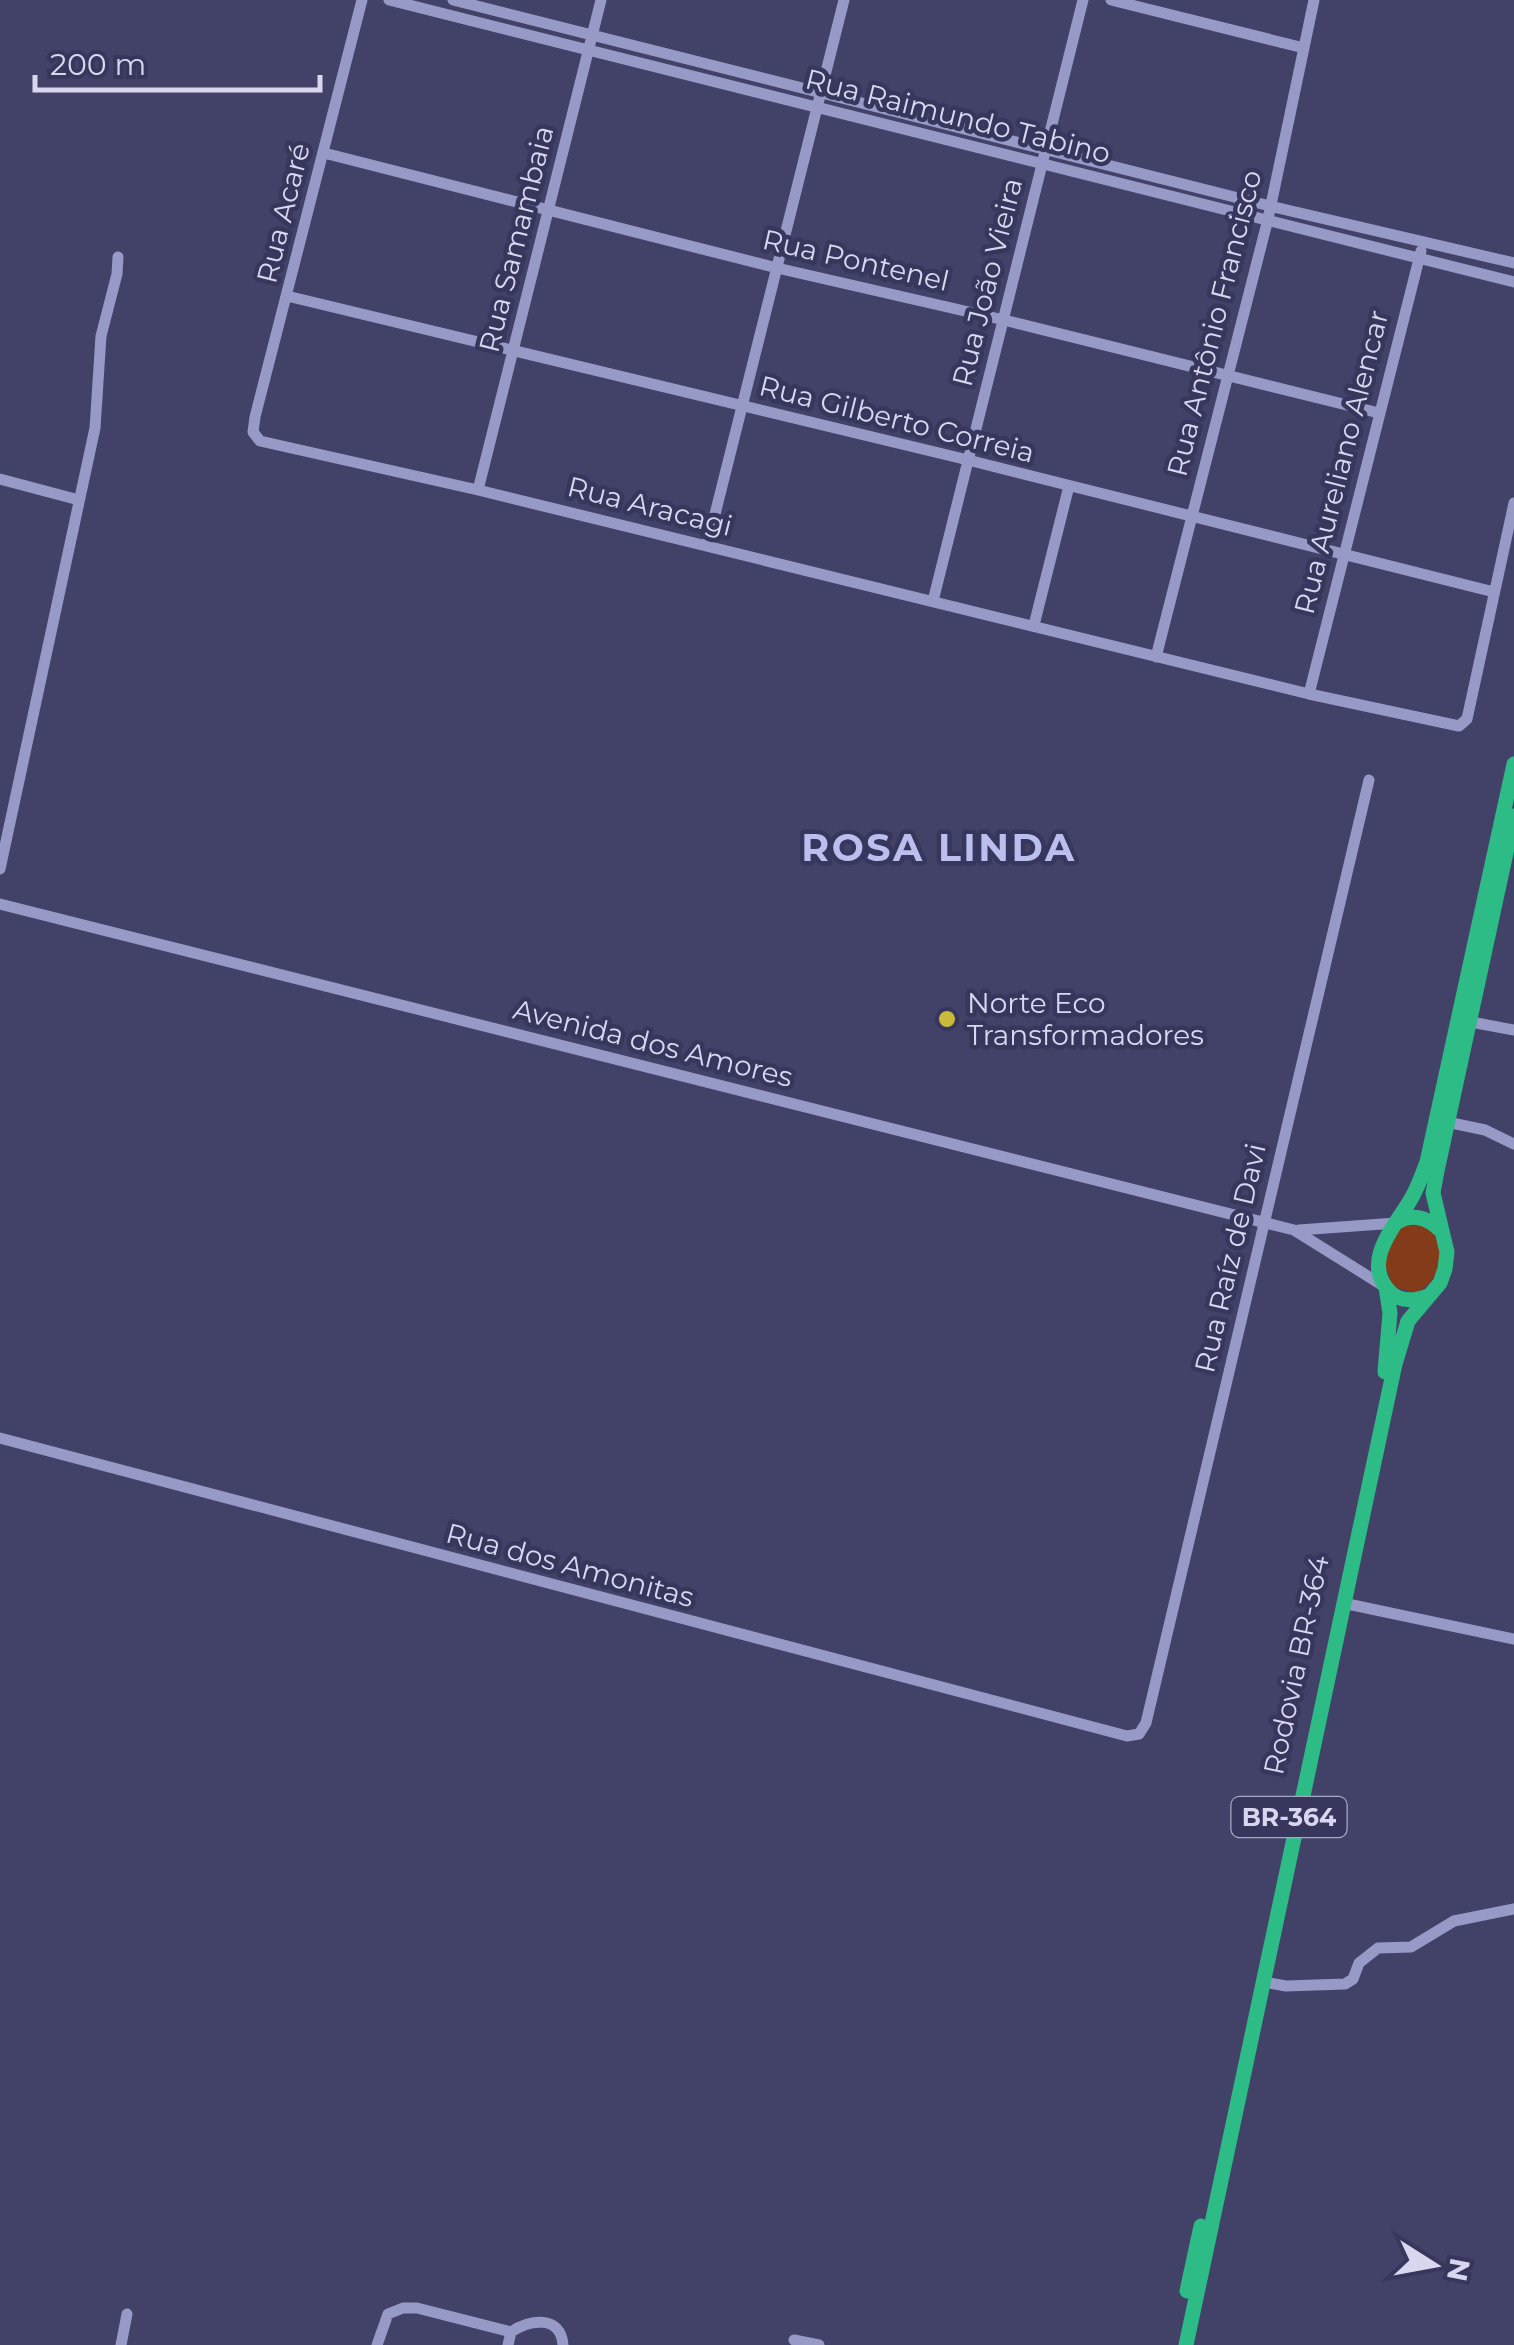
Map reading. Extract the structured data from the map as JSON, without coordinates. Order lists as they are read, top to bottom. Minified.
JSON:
{"streets":{"highway":["Rodovia BR-364","BR-364"],"street":["Rua Raimundo Tabino","Rua Acaré","Rua Samambaia","Rua Pontenel","Rua João Vieira","Rua Antônio Francisco","Rua Gilberto Correia","Rua Aureliano Alencar","Rua Aracagi","Avenida dos Amores","Rua Raíz de Davi","Rua dos Amonitas"]},"crossings":[["Rua Raimundo Tabino","Rua Samambaia"],["Rua Raimundo Tabino","Rua João Vieira"],["Rua Raimundo Tabino","Rua Antônio Francisco"],["Rua Raimundo Tabino","Rua Aureliano Alencar"],["Rua Acaré","Rua Pontenel"],["Rua Acaré","Rua Gilberto Correia"],["Rua Acaré","Rua Aracagi"],["Rua Samambaia","Rua Pontenel"],["Rua Samambaia","Rua Gilberto Correia"],["Rua Samambaia","Rua Aracagi"],["Rua Pontenel","Rua João Vieira"],["Rua Pontenel","Rua Antônio Francisco"],["Rua Pontenel","Rua Aureliano Alencar"],["Rua João Vieira","Rua Gilberto Correia"],["Rua João Vieira","Rua Aracagi"],["Rua Antônio Francisco","Rua Gilberto Correia"],["Rua Gilberto Correia","Rua Aureliano Alencar"],["Avenida dos Amores","Rua Raíz de Davi"],["Avenida dos Amores","Rodovia BR-364"],["Avenida dos Amores","BR-364"],["Rua Raíz de Davi","Rua dos Amonitas"],["Rodovia BR-364","BR-364"]],"districts":["ROSA LINDA"],"places":["Norte Eco Transformadores"],"scale_bar":"200 m","north":"right"}
